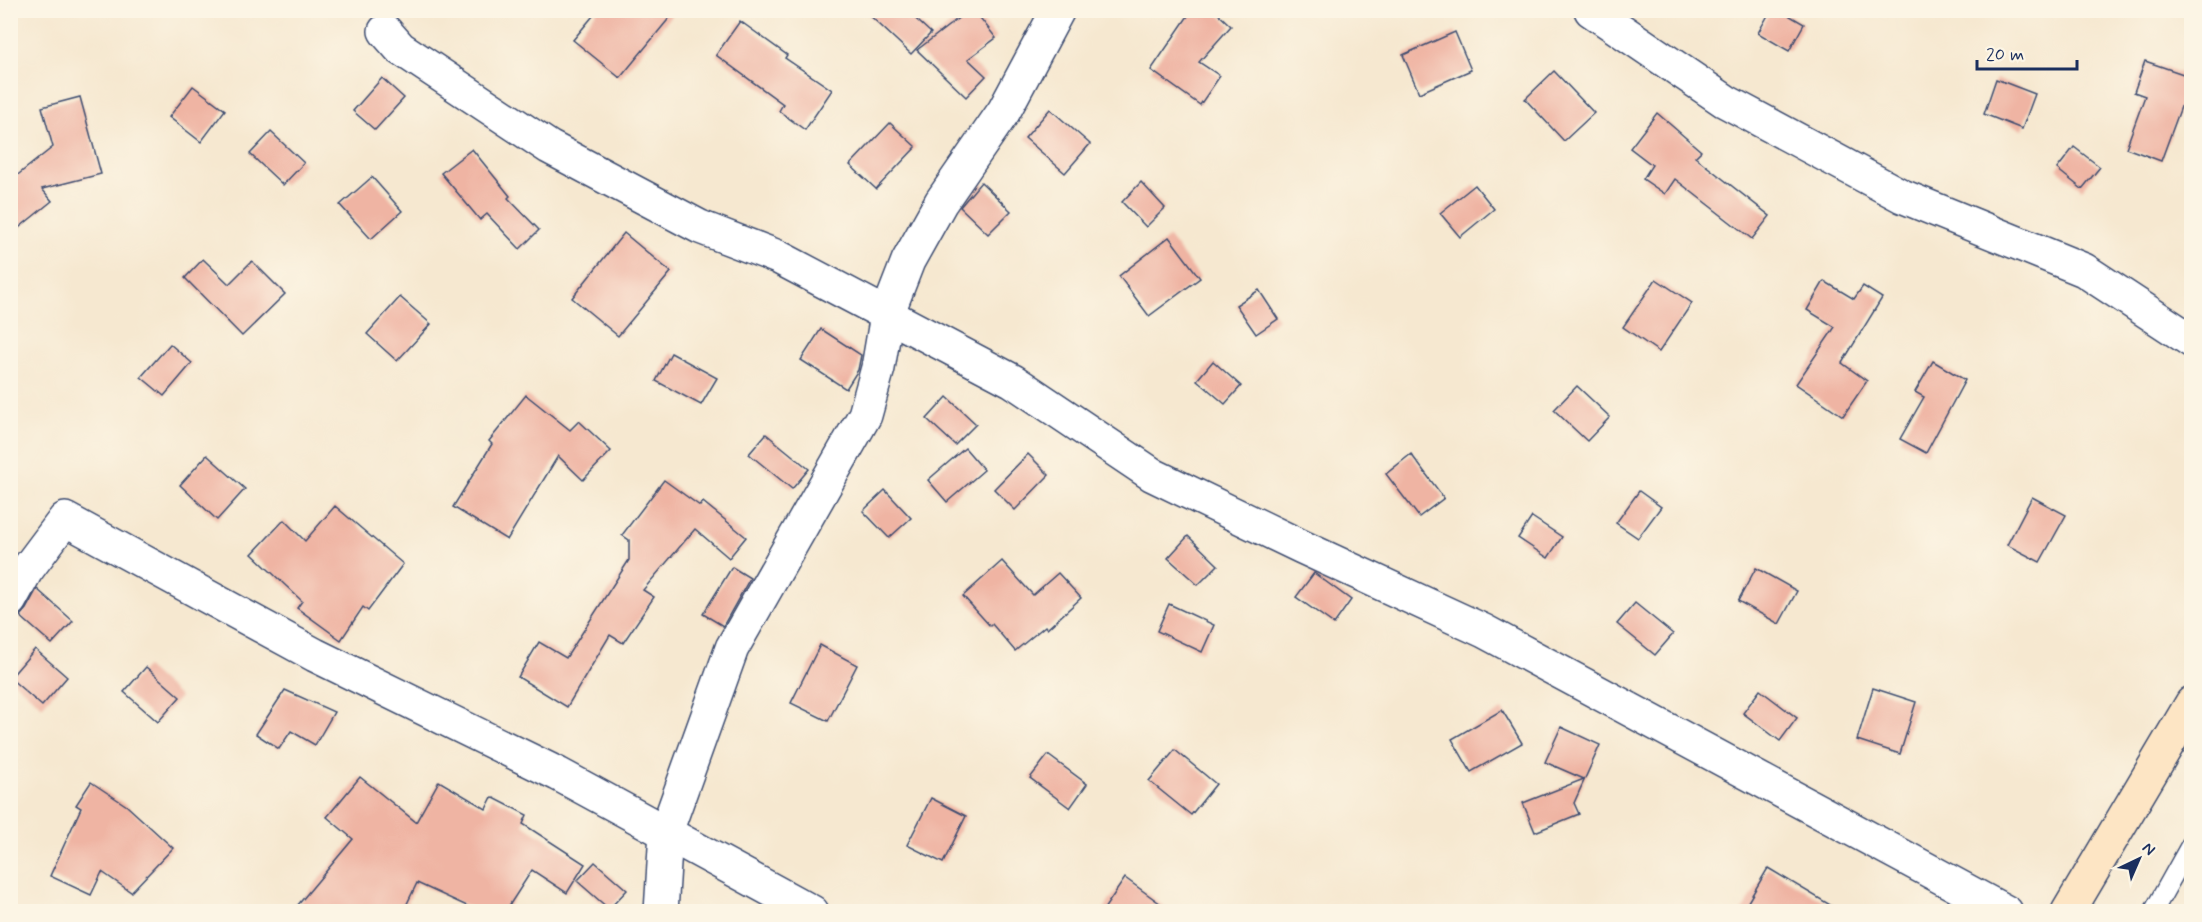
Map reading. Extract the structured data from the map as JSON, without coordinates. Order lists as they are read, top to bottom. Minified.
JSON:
{"scale_bar":"20 m","north":"top right"}
